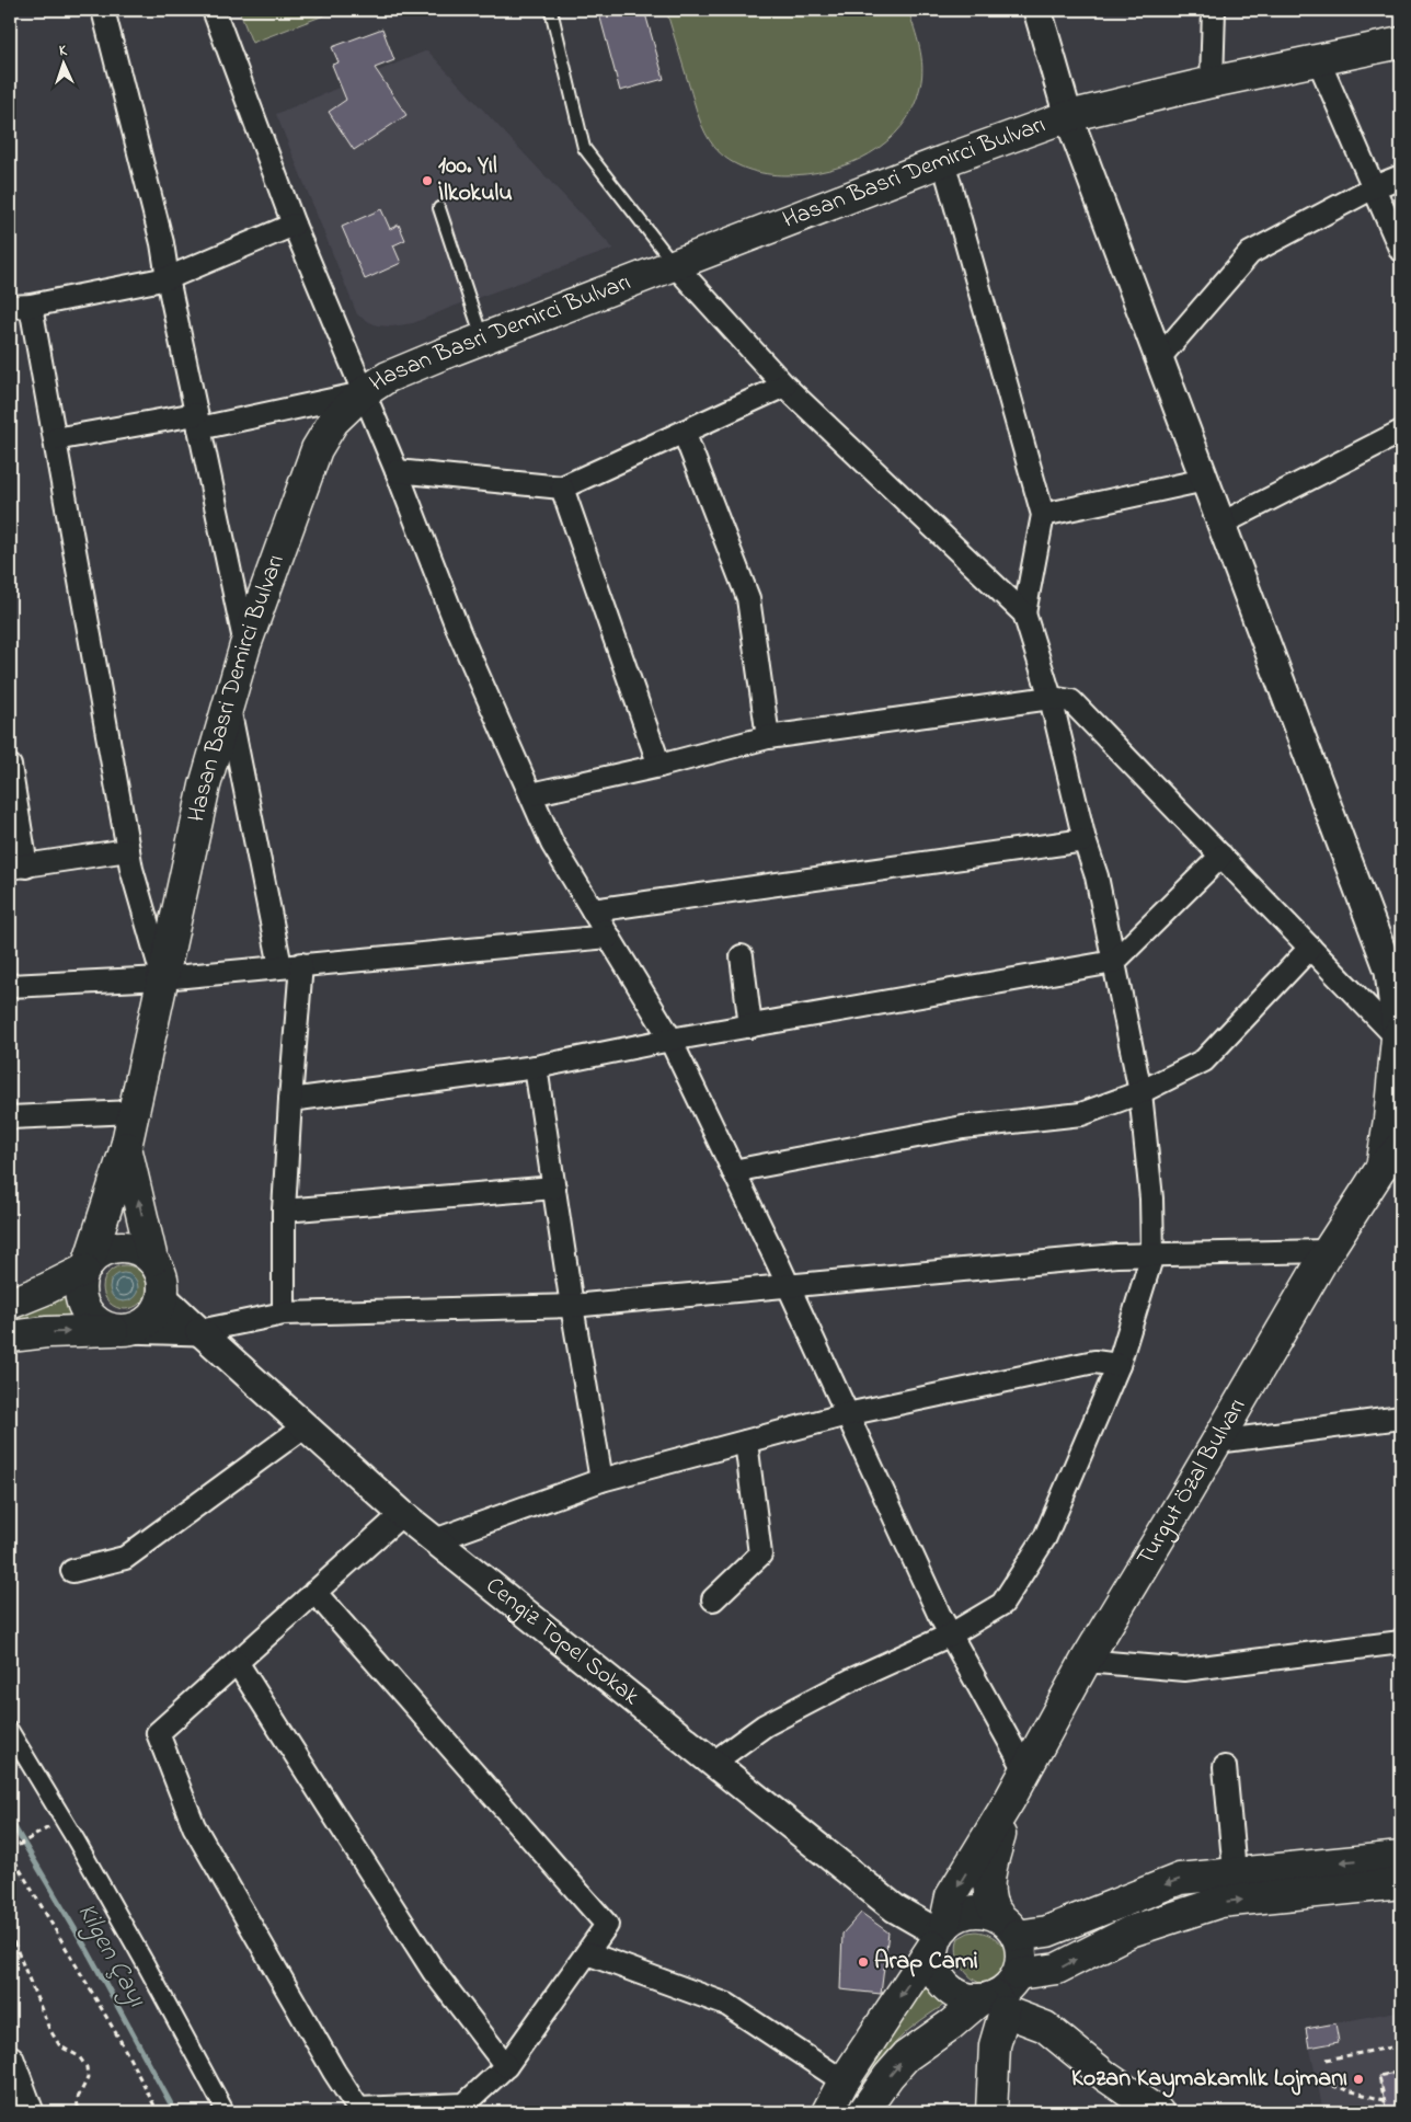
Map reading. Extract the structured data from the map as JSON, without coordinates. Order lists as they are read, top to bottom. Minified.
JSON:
{"streets":{"main road":["Hasan Basri Demirci Bulvarı","Turgut Özal Bulvarı"],"street":["Cengiz Topel Sokak"]},"crossings":[["Hasan Basri Demirci Bulvarı","Cengiz Topel Sokak"],["Turgut Özal Bulvarı","Cengiz Topel Sokak"]],"water":["Kilgen Çayı"],"places":["100. Yıl İlkokulu","Arap Cami","Kozan Kaymakamlık Lojmanı"],"north":"top"}
